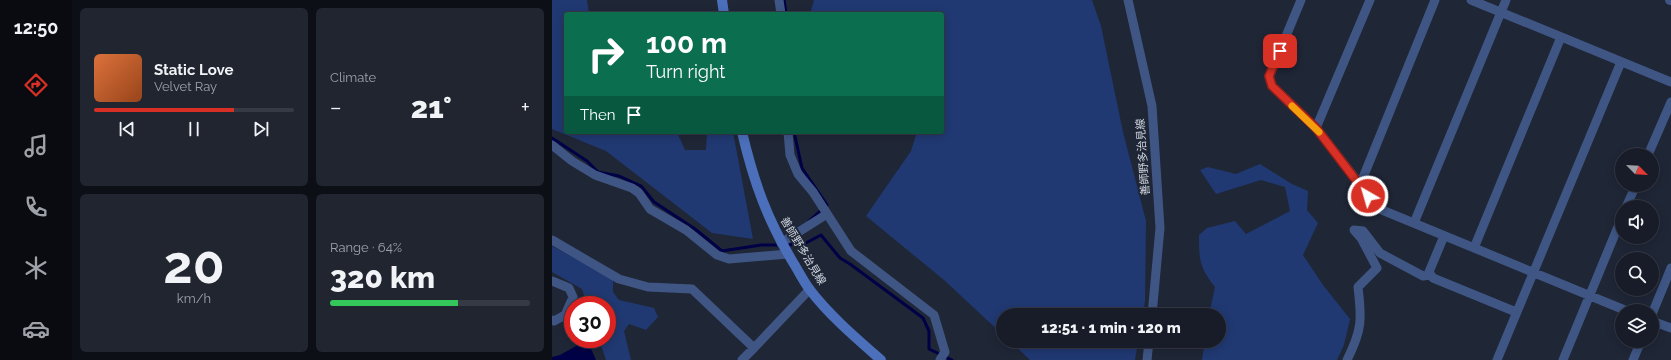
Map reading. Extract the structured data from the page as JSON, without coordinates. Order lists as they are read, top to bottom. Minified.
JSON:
{"streets":{"main road":["善師野多治見線"]},"north":"bottom right","page":{"tabs":"12:50","tile":["Climate",["20","km/h"],["Range · 64%","320 km"]],"turn":["100 m","Turn right"],"song":["Static Love","Velvet Ray"],"heat":["−","21°","+"],"then":"Then","limit":"30","trip":"12:51 · 1 min · 120 m"}}
